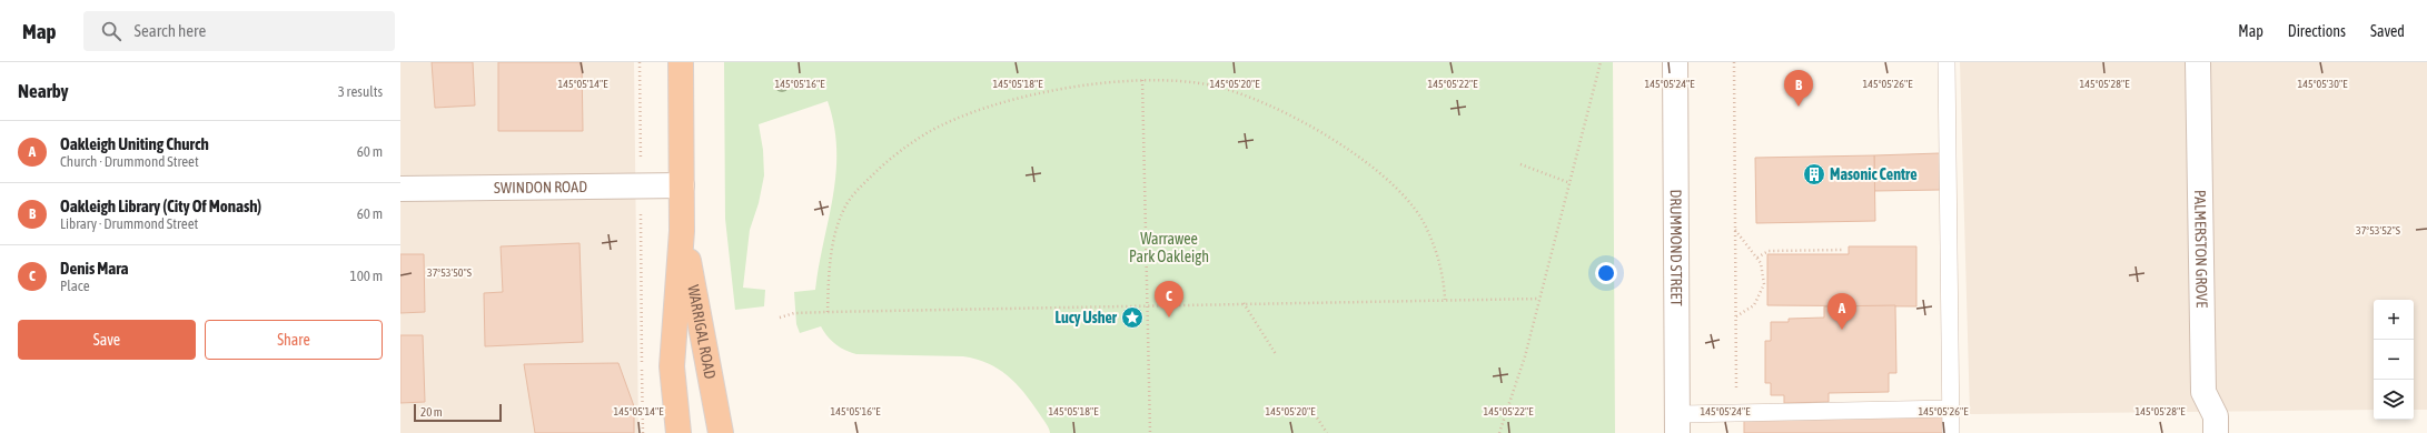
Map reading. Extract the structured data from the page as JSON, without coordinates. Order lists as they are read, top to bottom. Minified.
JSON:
{"streets":{"highway":["WARRIGAL ROAD"],"street":["SWINDON ROAD","DRUMMOND STREET","PALMERSTON GROVE"]},"crossings":[["SWINDON ROAD","WARRIGAL ROAD"]],"parks":["Warrawee Park Oakleigh"],"places":{"building":["Masonic Centre"],"place":["Lucy Usher"]},"scale_bar":"20 m","page":{"header":"Map","search":"Search here","nav":["Map","Directions","Saved"],"heading":["Nearby","3 results"],"pins":["B","C","A"],"list":[{"mark":"A","name":"Oakleigh Uniting Church","note":"Church · Drummond Street","value":"60 m"},{"mark":"B","name":"Oakleigh Library (City Of Monash)","note":"Library · Drummond Street","value":"60 m"},{"mark":"C","name":"Denis Mara","note":"Place","value":"100 m"}],"map_buttons":["+","−"],"buttons":["Save","Share"],"scale":"20 m"},"coordinates":["145°05'14\"E","145°05'16\"E","145°05'18\"E","145°05'20\"E","145°05'22\"E","145°05'24\"E","145°05'26\"E","145°05'28\"E","145°05'30\"E","37°53'52\"S","37°53'50\"S"]}
